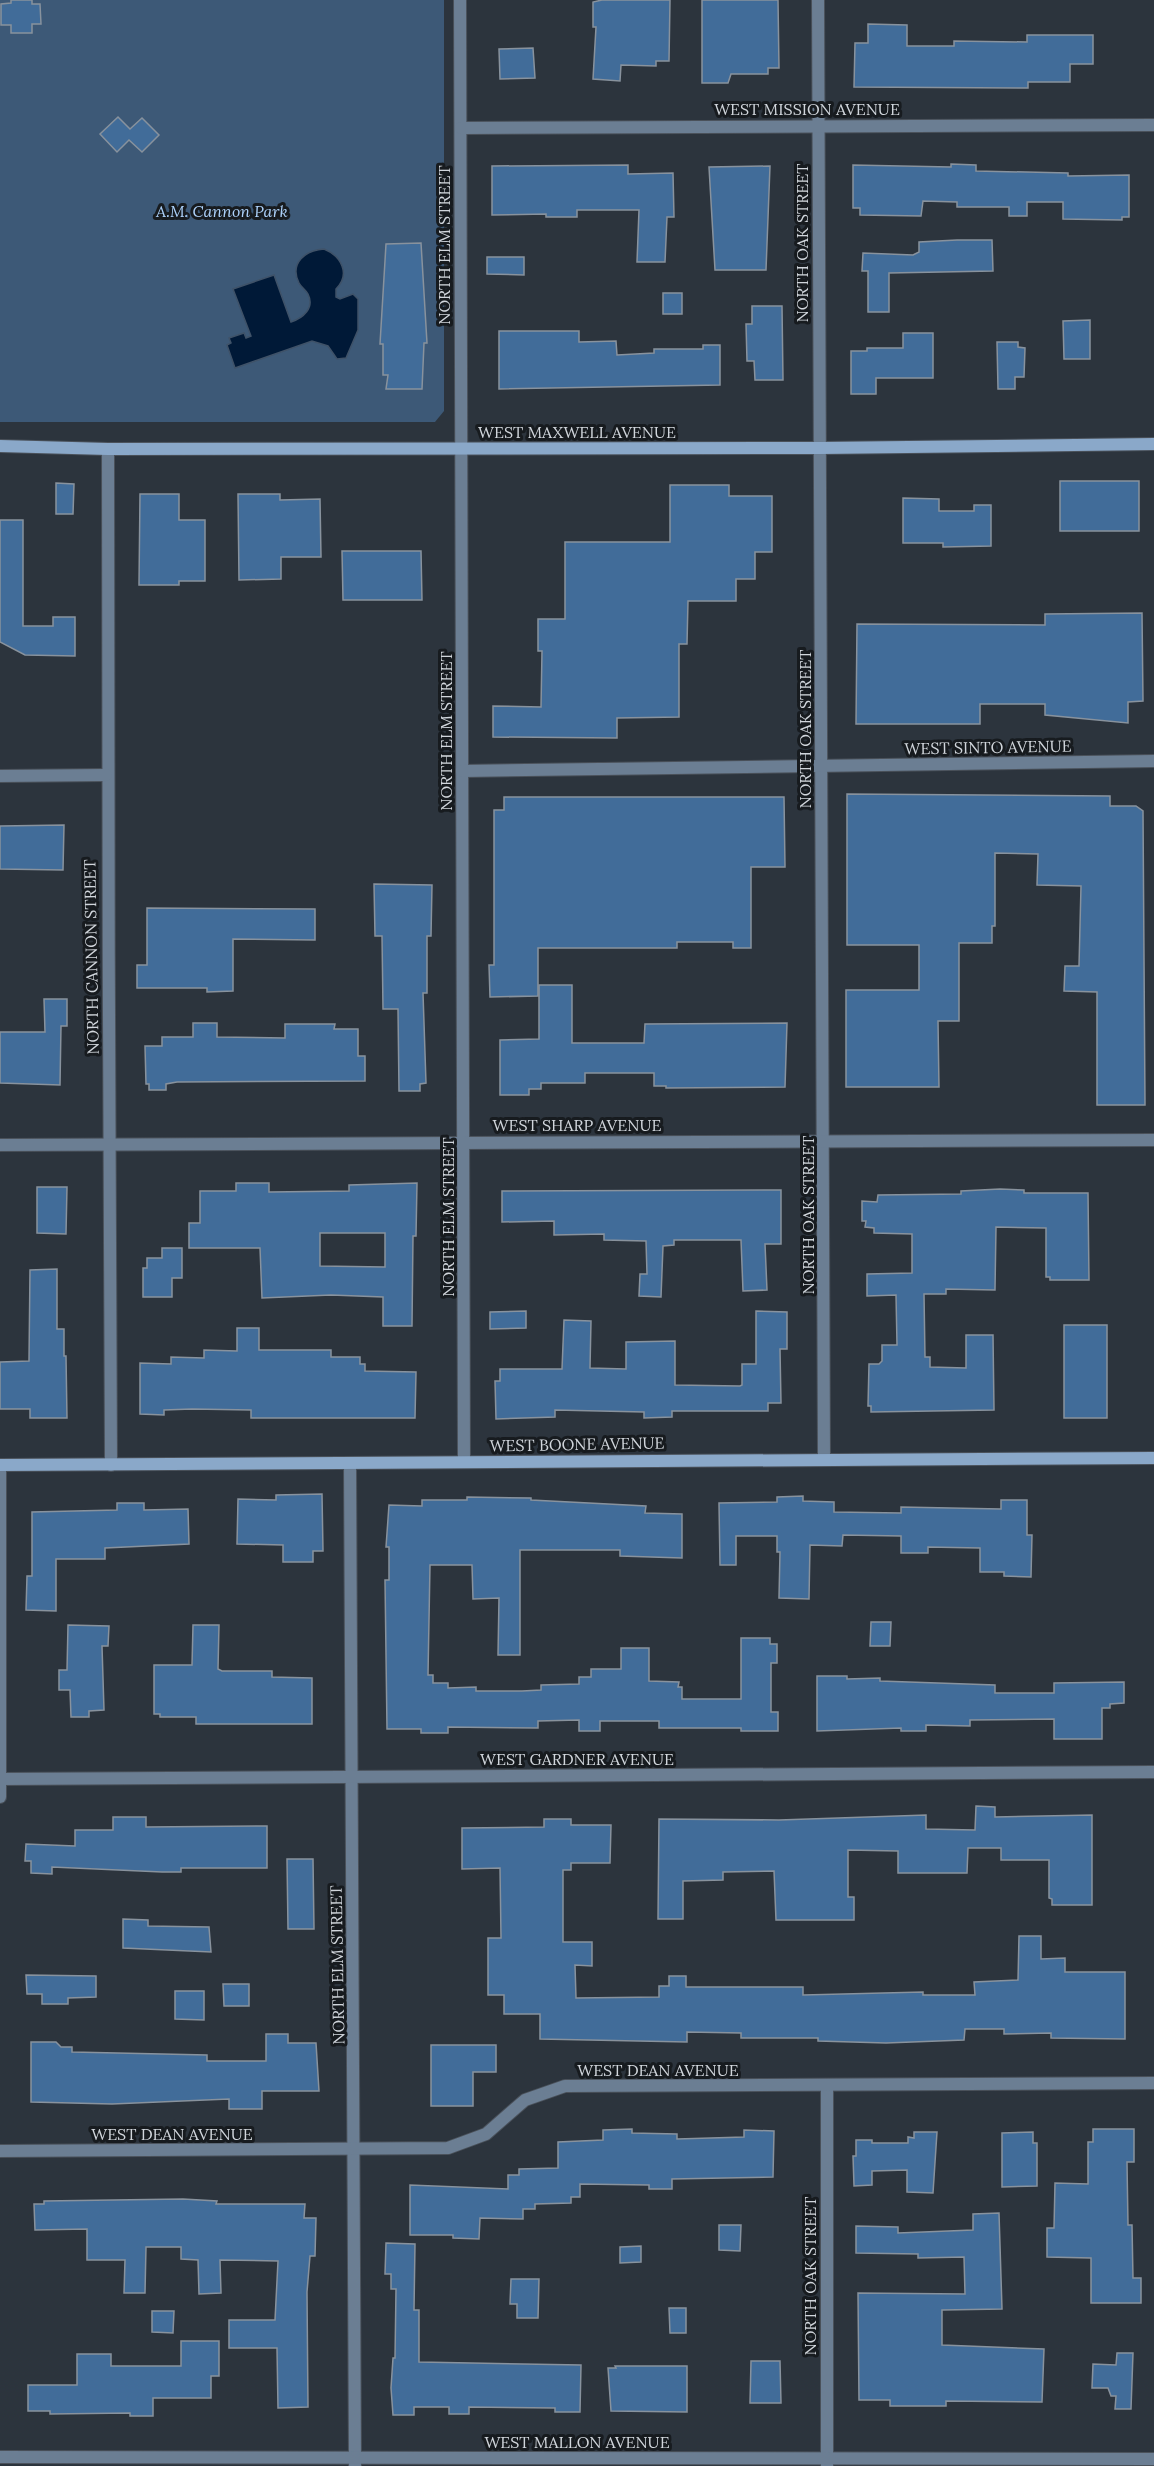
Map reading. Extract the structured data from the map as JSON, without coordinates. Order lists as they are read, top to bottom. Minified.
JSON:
{"streets":{"main road":["WEST MAXWELL AVENUE","WEST BOONE AVENUE"],"street":["WEST MISSION AVENUE","NORTH OAK STREET","NORTH ELM STREET","WEST SINTO AVENUE","NORTH CANNON STREET","WEST SHARP AVENUE","WEST GARDNER AVENUE","WEST DEAN AVENUE","WEST MALLON AVENUE"]},"crossings":[["WEST MISSION AVENUE","NORTH OAK STREET"],["WEST MISSION AVENUE","NORTH ELM STREET"],["NORTH OAK STREET","WEST MAXWELL AVENUE"],["NORTH OAK STREET","WEST SINTO AVENUE"],["NORTH OAK STREET","WEST SHARP AVENUE"],["NORTH OAK STREET","WEST BOONE AVENUE"],["NORTH OAK STREET","WEST DEAN AVENUE"],["NORTH OAK STREET","WEST MALLON AVENUE"],["NORTH ELM STREET","WEST MAXWELL AVENUE"],["NORTH ELM STREET","WEST SINTO AVENUE"],["NORTH ELM STREET","WEST SHARP AVENUE"],["NORTH ELM STREET","WEST BOONE AVENUE"],["NORTH ELM STREET","WEST GARDNER AVENUE"],["NORTH ELM STREET","WEST DEAN AVENUE"],["NORTH ELM STREET","WEST MALLON AVENUE"],["WEST MAXWELL AVENUE","NORTH CANNON STREET"],["NORTH CANNON STREET","WEST SHARP AVENUE"],["NORTH CANNON STREET","WEST BOONE AVENUE"]],"parks":["A.M. Cannon Park"]}
